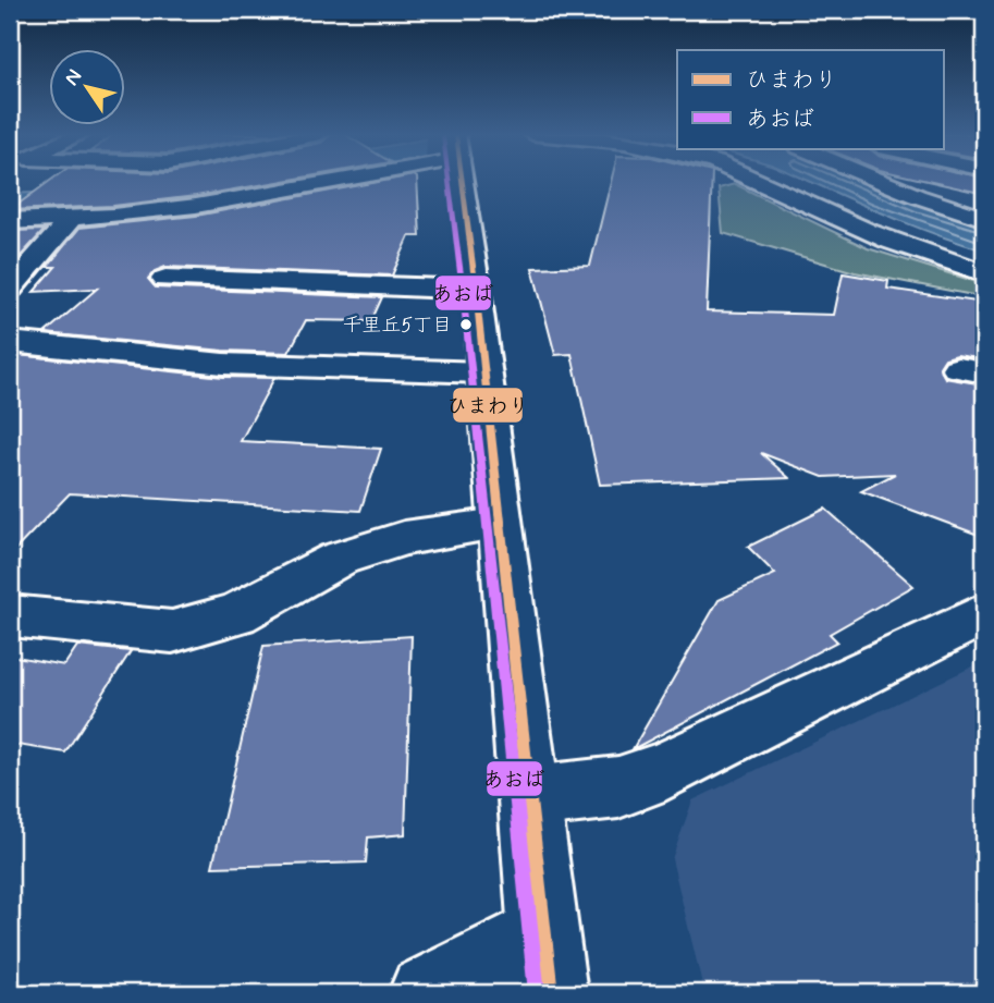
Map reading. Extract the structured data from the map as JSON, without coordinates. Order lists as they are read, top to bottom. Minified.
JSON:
{"places":["千里丘5丁目"],"lines":["transit line ひまわり","transit line あおば"],"legend":["ひまわり","あおば"],"north":"top left"}
